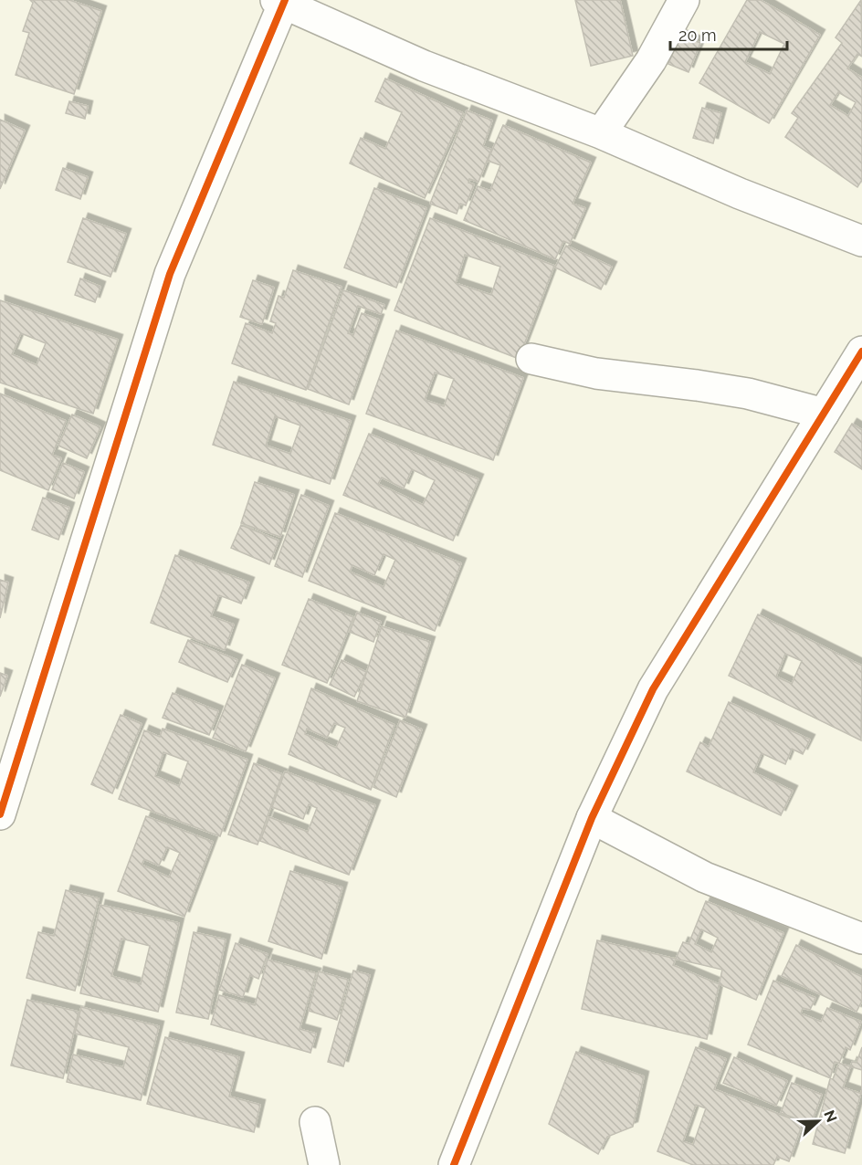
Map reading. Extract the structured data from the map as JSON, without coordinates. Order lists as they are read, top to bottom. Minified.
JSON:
{"scale_bar":"20 m","north":"right"}
